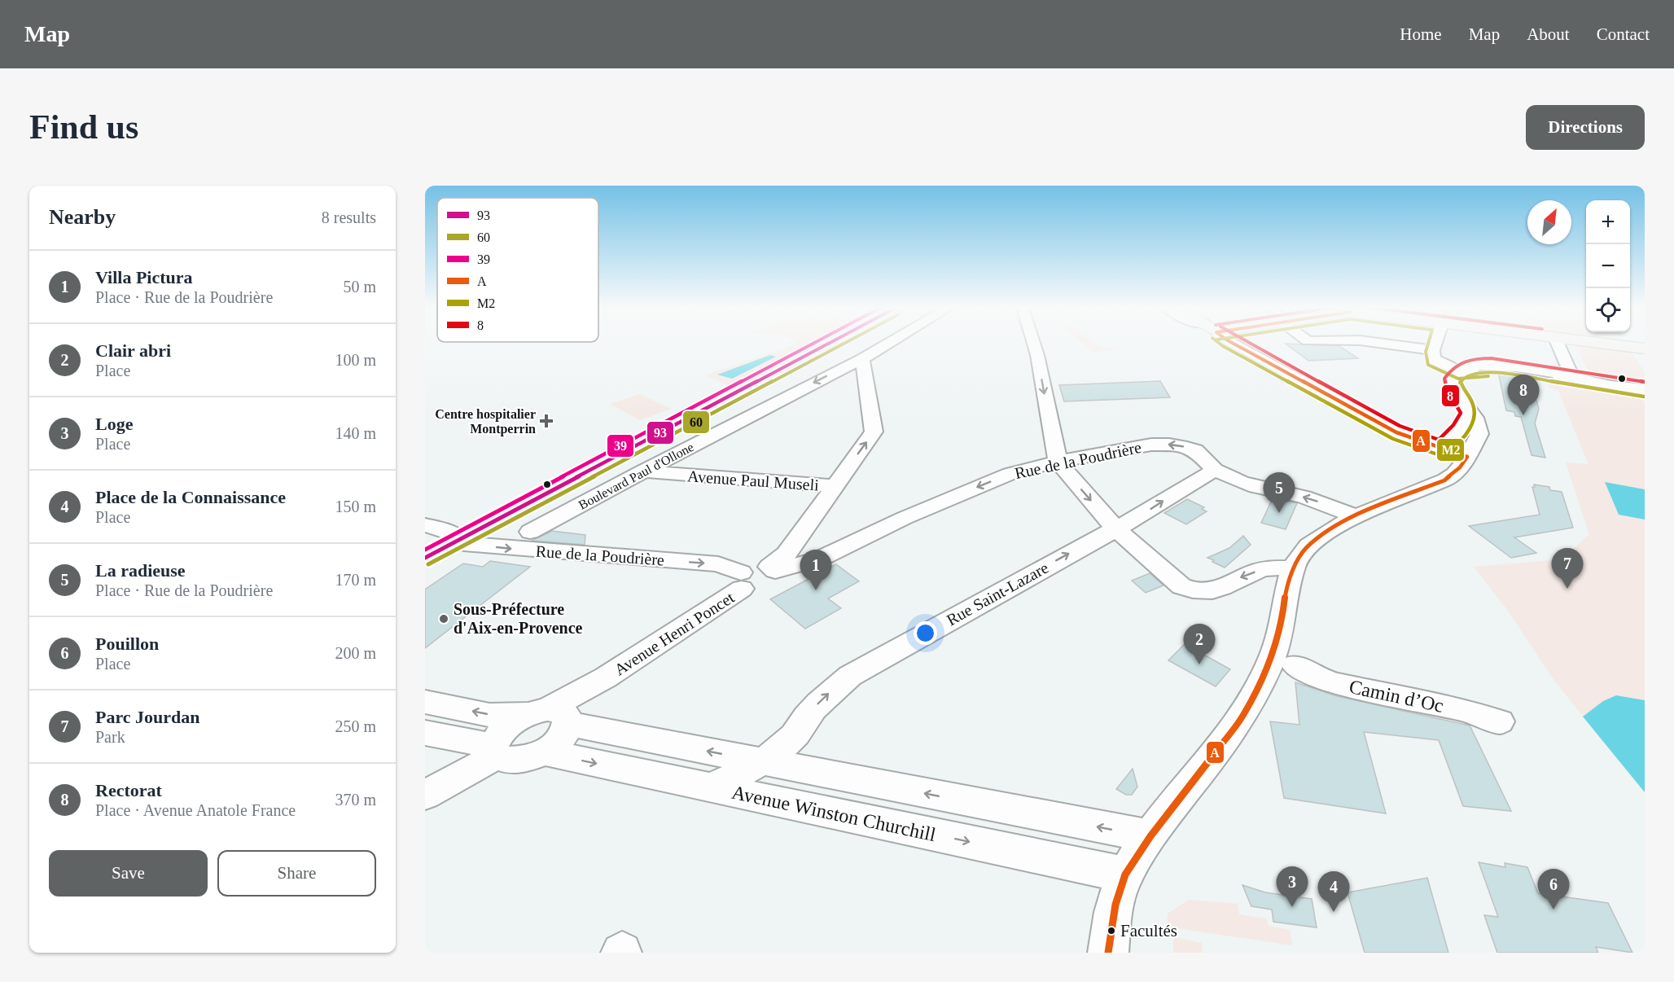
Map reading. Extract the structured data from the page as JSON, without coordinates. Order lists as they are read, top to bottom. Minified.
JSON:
{"streets":{"street":["Rue de la Poudrière","Boulevard Paul d'Ollone","Avenue Paul Museli","Rue Saint-Lazare","Avenue Henri Poncet","Camin d’Oc","Avenue Winston Churchill"]},"crossings":[["Rue de la Poudrière","Rue Saint-Lazare"],["Rue de la Poudrière","Avenue Henri Poncet"],["Boulevard Paul d'Ollone","Avenue Paul Museli"],["Rue Saint-Lazare","Avenue Winston Churchill"],["Avenue Henri Poncet","Avenue Winston Churchill"]],"one_way":["Boulevard Paul d'Ollone","Rue Saint-Lazare"],"places":{"health":["Centre hospitalier Montperrin"],"other":["Sous-Préfecture d'Aix-en-Provence","Facultés"]},"lines":["transit line 93","transit line 60","transit line 39","transit line A","transit line M2","transit line 8"],"legend":["93","60","39","A","M2","8"],"north":"top right","page":{"header":"Map","nav":["Home","Map","About","Contact"],"buttons":["Directions",["Save","Share"]],"title":"Find us","heading":["Nearby","8 results"],"map_buttons":["+","−"],"list":[{"mark":"1","name":"Villa Pictura","note":"Place · Rue de la Poudrière","value":"50 m"},{"mark":"2","name":"Clair abri","note":"Place","value":"100 m"},{"mark":"3","name":"Loge","note":"Place","value":"140 m"},{"mark":"4","name":"Place de la Connaissance","note":"Place","value":"150 m"},{"mark":"5","name":"La radieuse","note":"Place · Rue de la Poudrière","value":"170 m"},{"mark":"6","name":"Pouillon","note":"Place","value":"200 m"},{"mark":"7","name":"Parc Jourdan","note":"Park","value":"250 m"},{"mark":"8","name":"Rectorat","note":"Place · Avenue Anatole France","value":"370 m"}],"pins":["8","5","7","1","2","3","6","4"]}}
